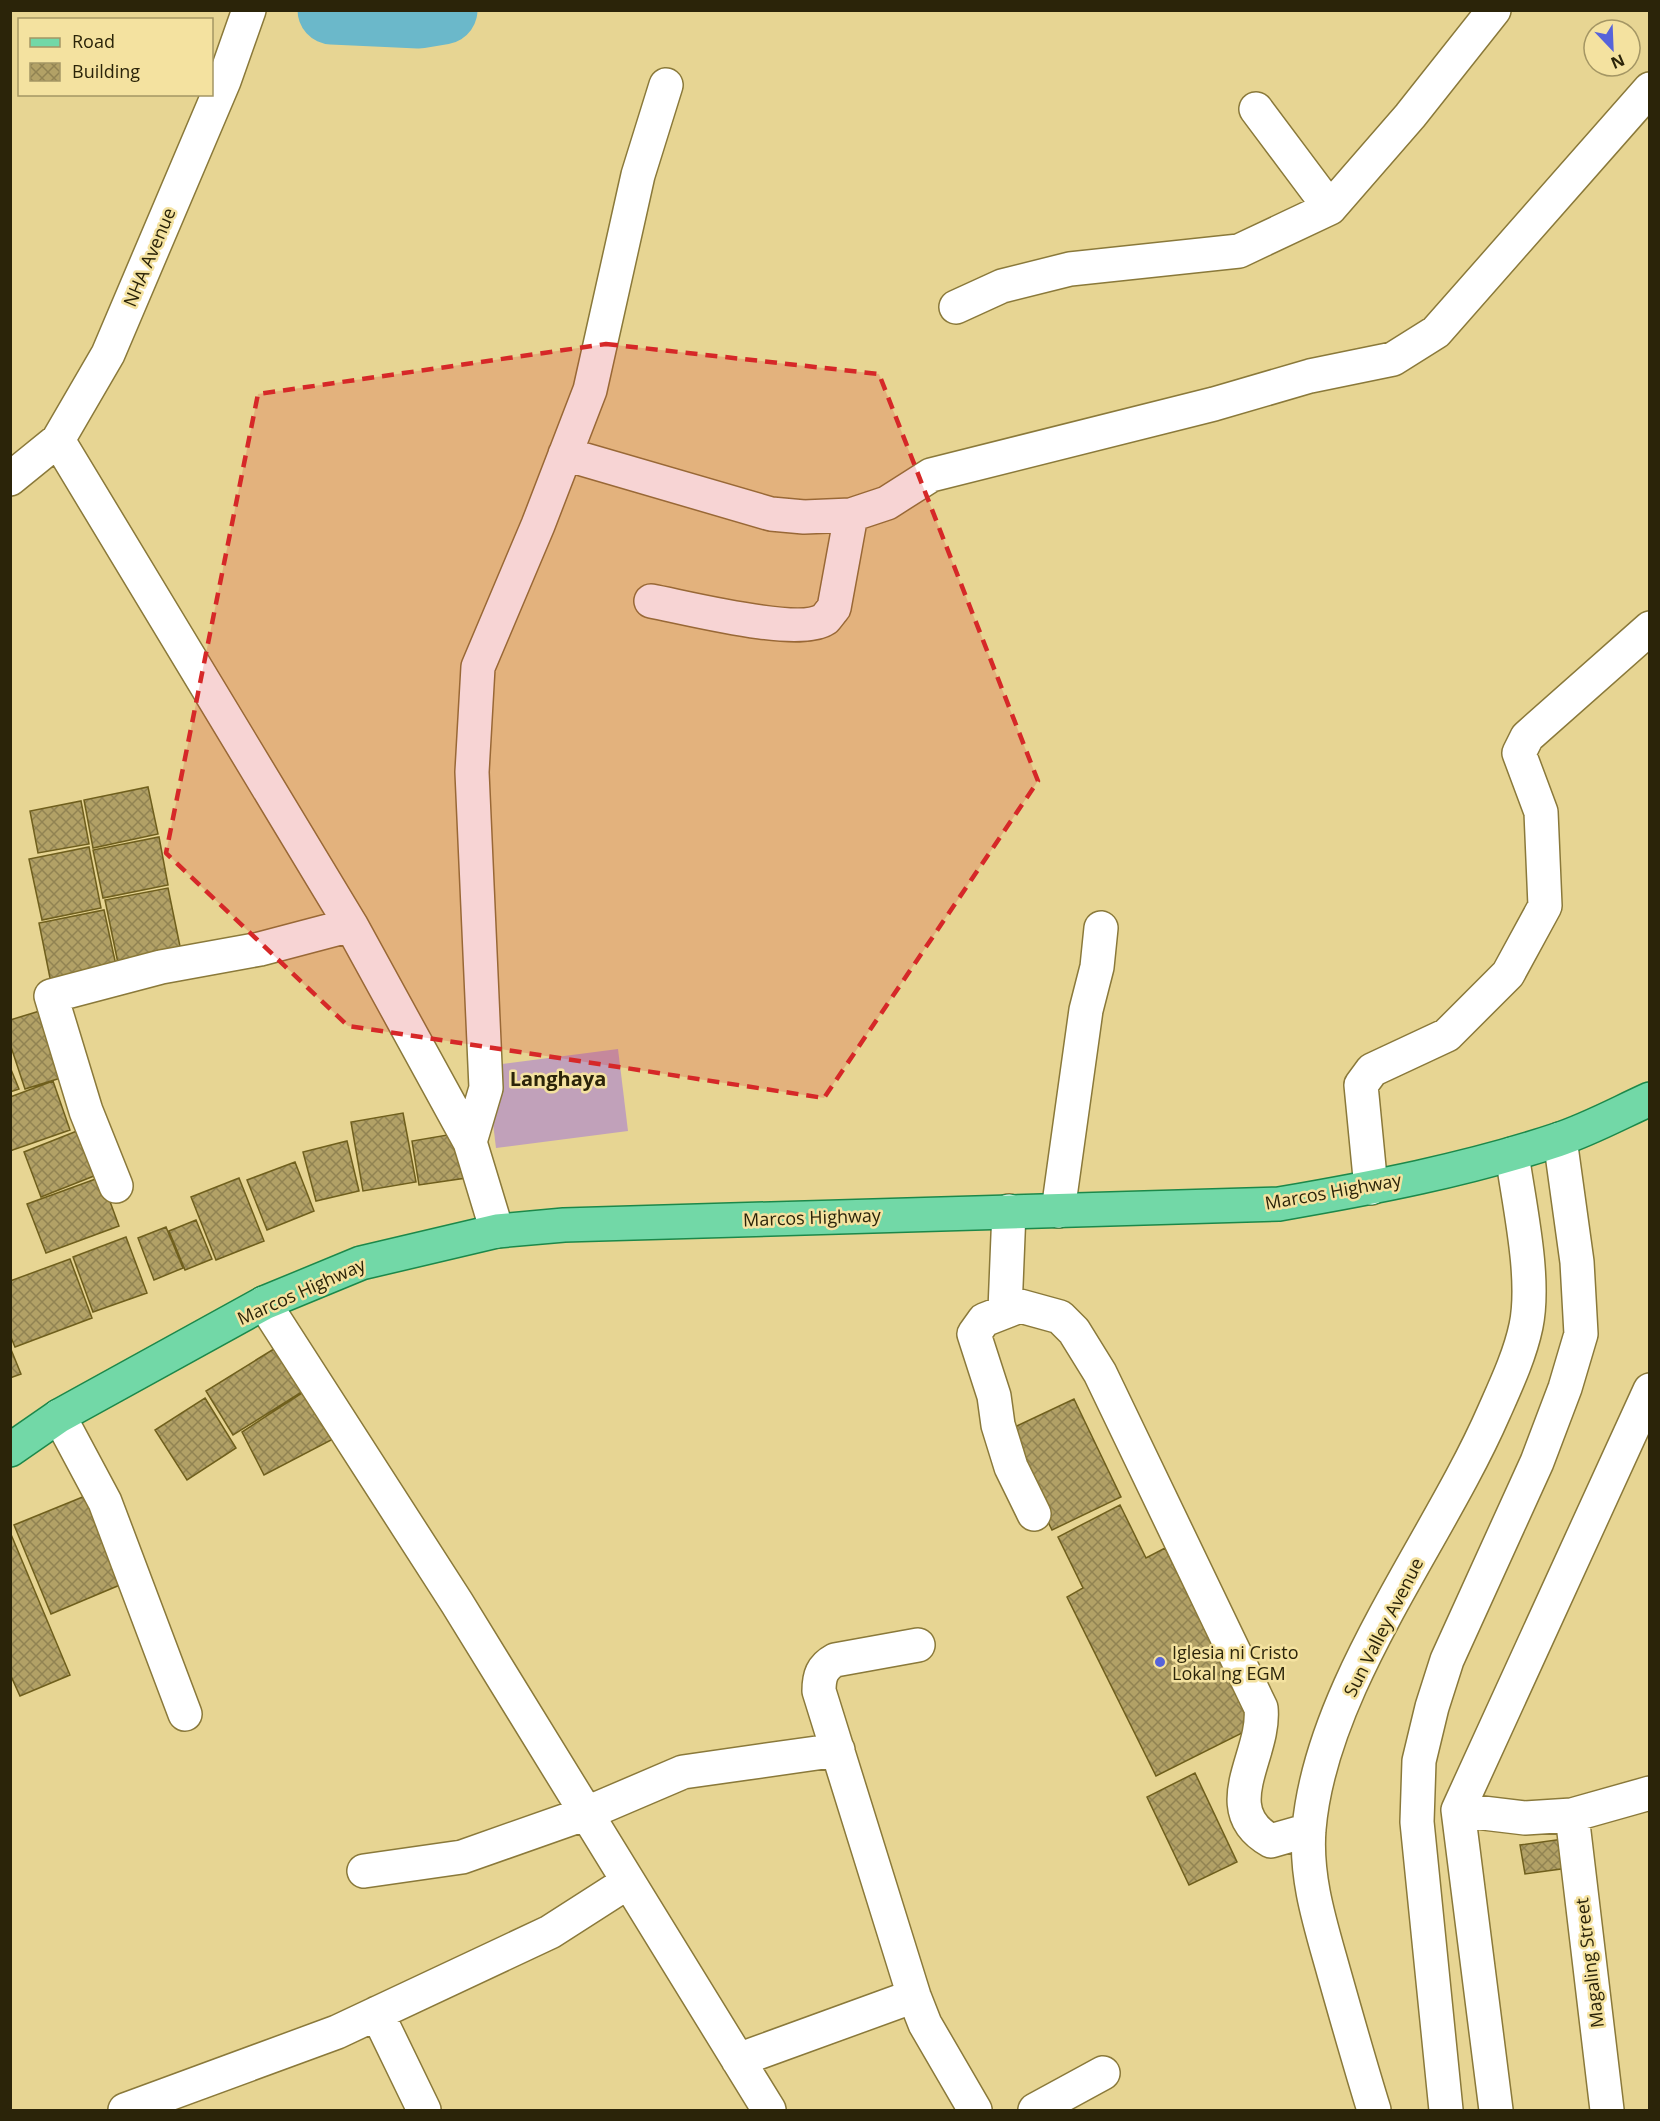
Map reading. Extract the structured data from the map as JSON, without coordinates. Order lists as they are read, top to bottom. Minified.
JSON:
{"streets":{"main road":["Marcos Highway"],"street":["NHA Avenue","Sun Valley Avenue","Magaling Street"]},"crossings":[["Marcos Highway","Sun Valley Avenue"]],"districts":["Langhaya"],"places":["Iglesia ni Cristo Lokal ng EGM"],"legend":["Road","Building"],"north":"bottom right"}
